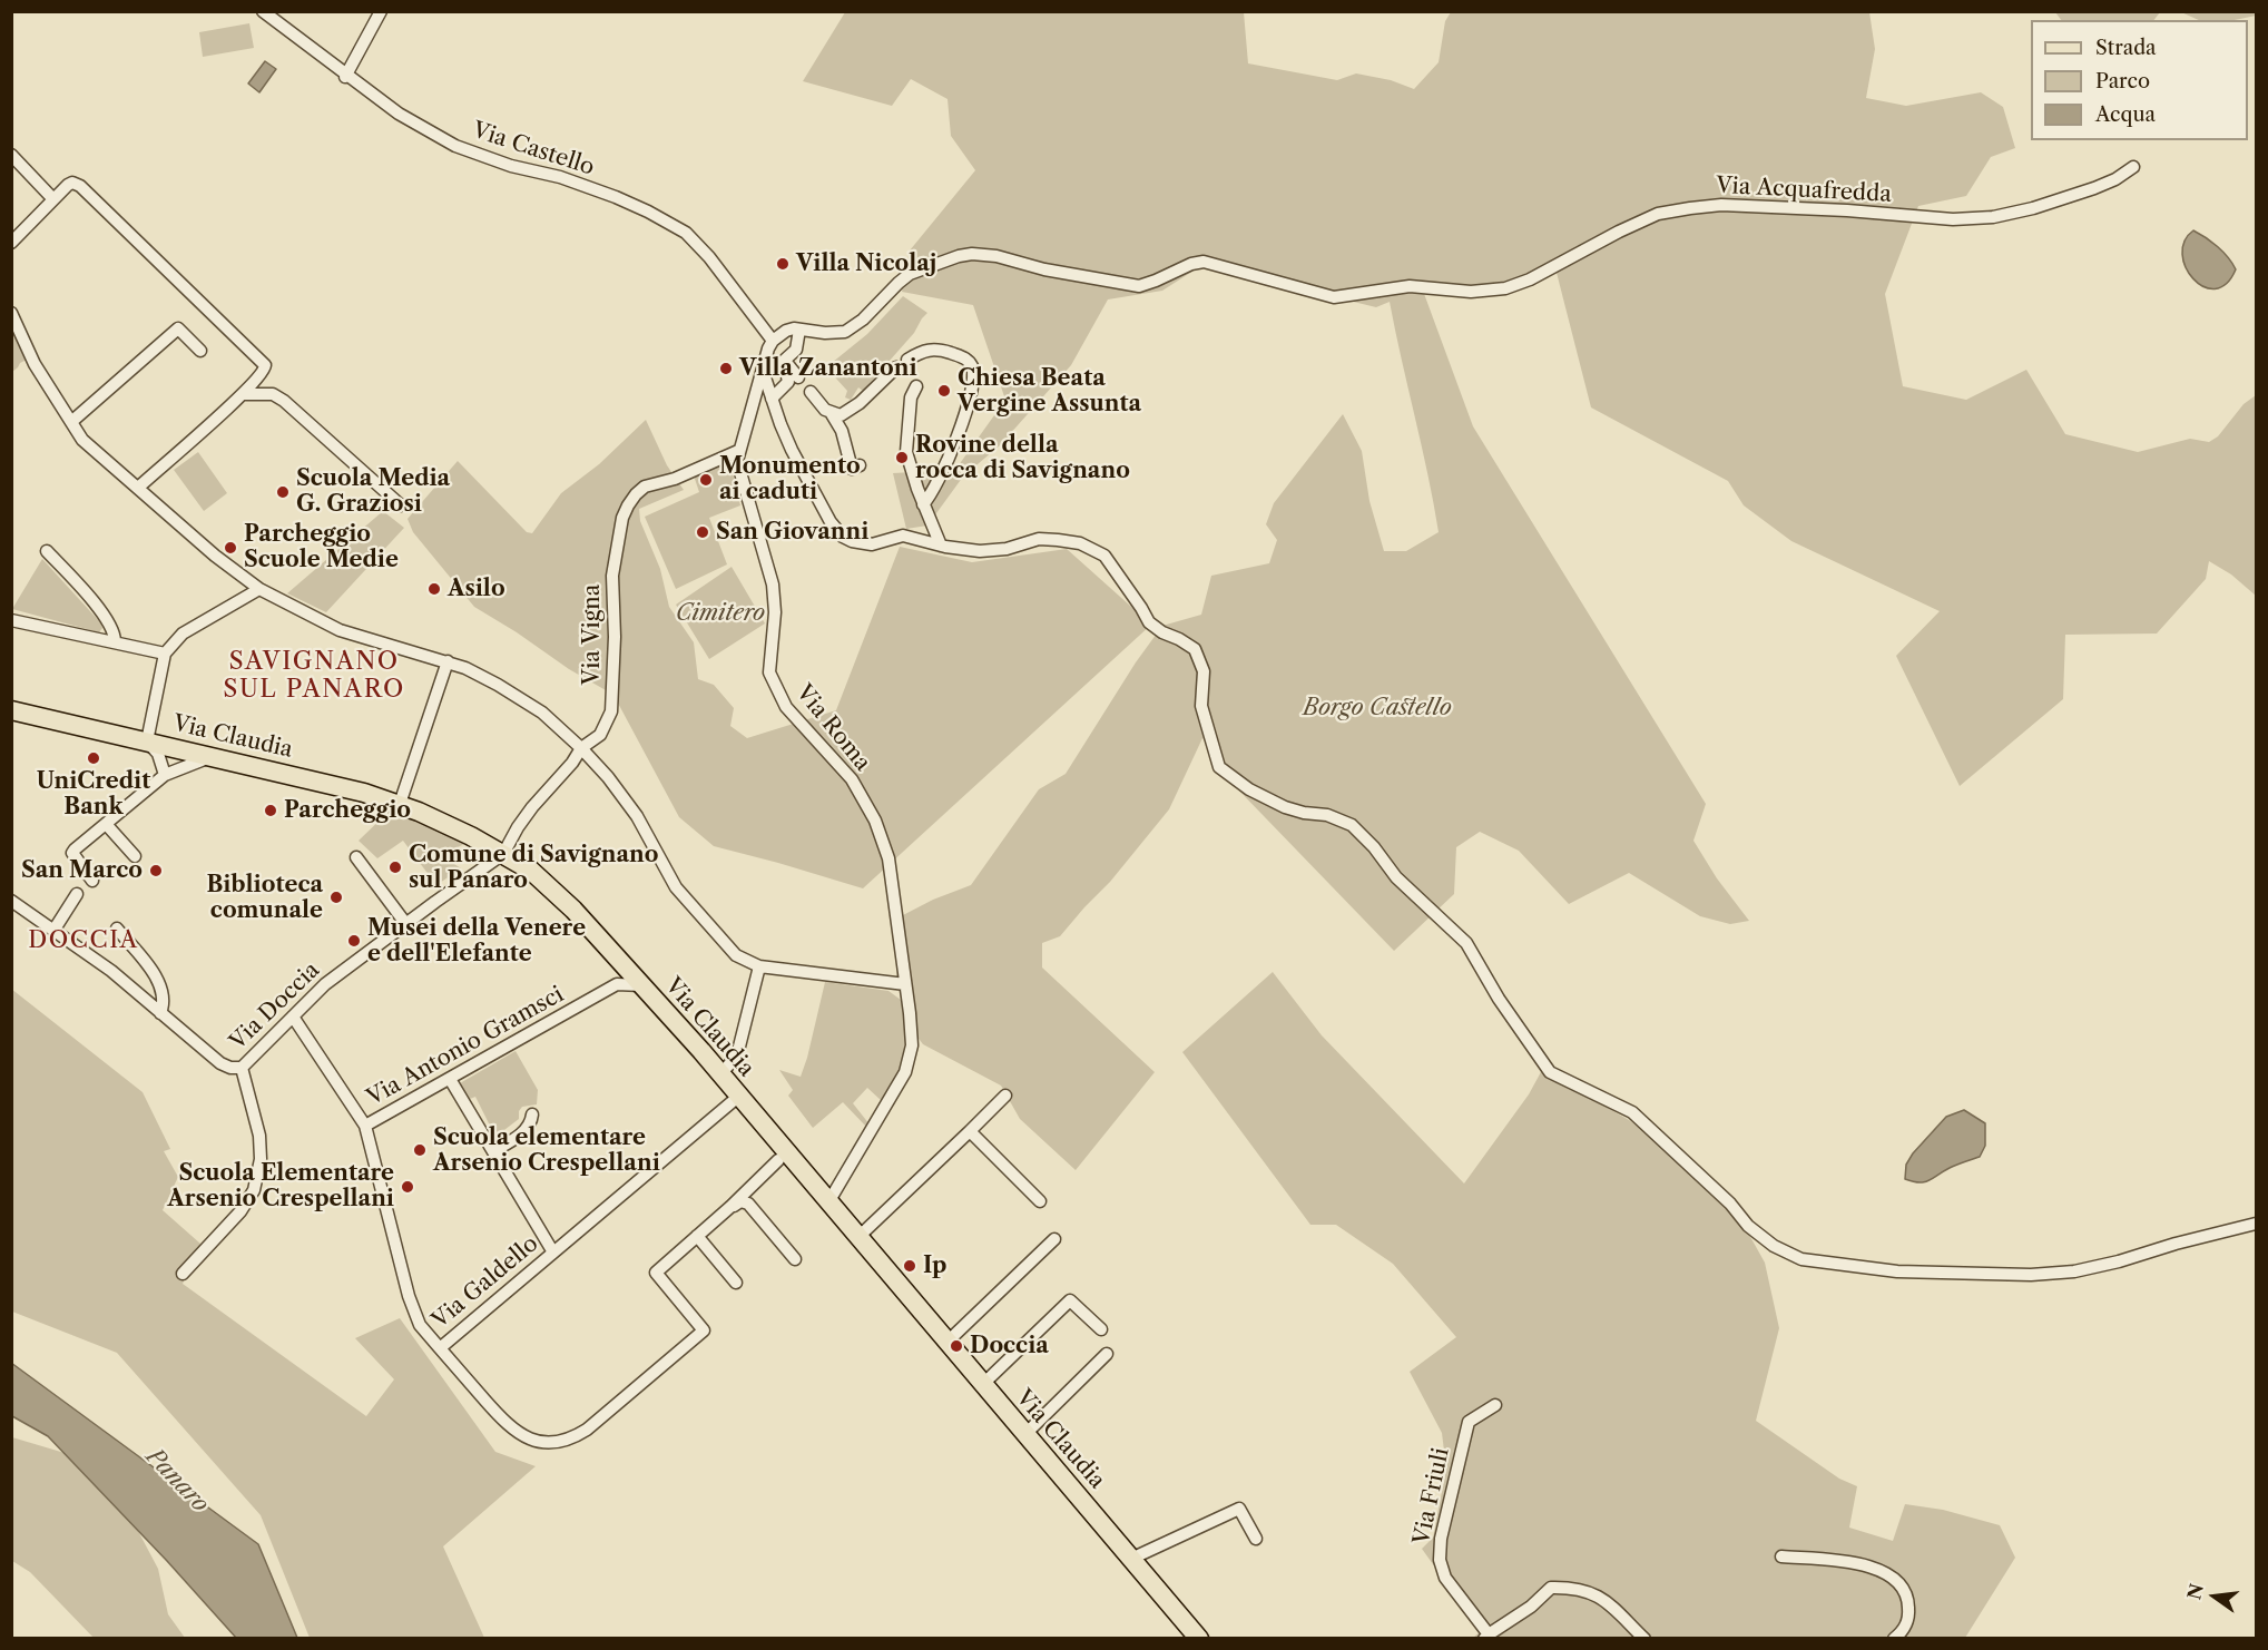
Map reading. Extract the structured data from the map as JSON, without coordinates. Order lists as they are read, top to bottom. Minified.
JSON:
{"streets":{"main road":["Via Claudia"],"street":["Via Castello","Via Acquafredda","Via Vigna","Via Roma","Via Doccia","Via Antonio Gramsci","Via Galdello","Via Friuli"]},"crossings":[["Via Castello","Via Roma"],["Via Vigna","Via Roma"],["Via Vigna","Via Claudia"],["Via Vigna","Via Doccia"],["Via Roma","Via Claudia"],["Via Claudia","Via Doccia"],["Via Claudia","Via Galdello"],["Via Antonio Gramsci","Via Galdello"]],"districts":["SAVIGNANO SUL PANARO","DOCCIA"],"water":["Panaro"],"parks":["Cimitero","Borgo Castello"],"places":["Villa Nicolaj","Villa Zanantoni","Chiesa Beata Vergine Assunta","Rovine della rocca di Savignano","Monumento ai caduti","Scuola Media G. Graziosi","San Giovanni","Parcheggio Scuole Medie","Asilo","UniCredit Bank","Parcheggio","Comune di Savignano sul Panaro","San Marco","Biblioteca comunale","Musei della Venere e dell'Elefante","Scuola elementare Arsenio Crespellani","Scuola Elementare Arsenio Crespellani","Ip","Doccia"],"legend":["Strada","Parco","Acqua"],"north":"left"}
